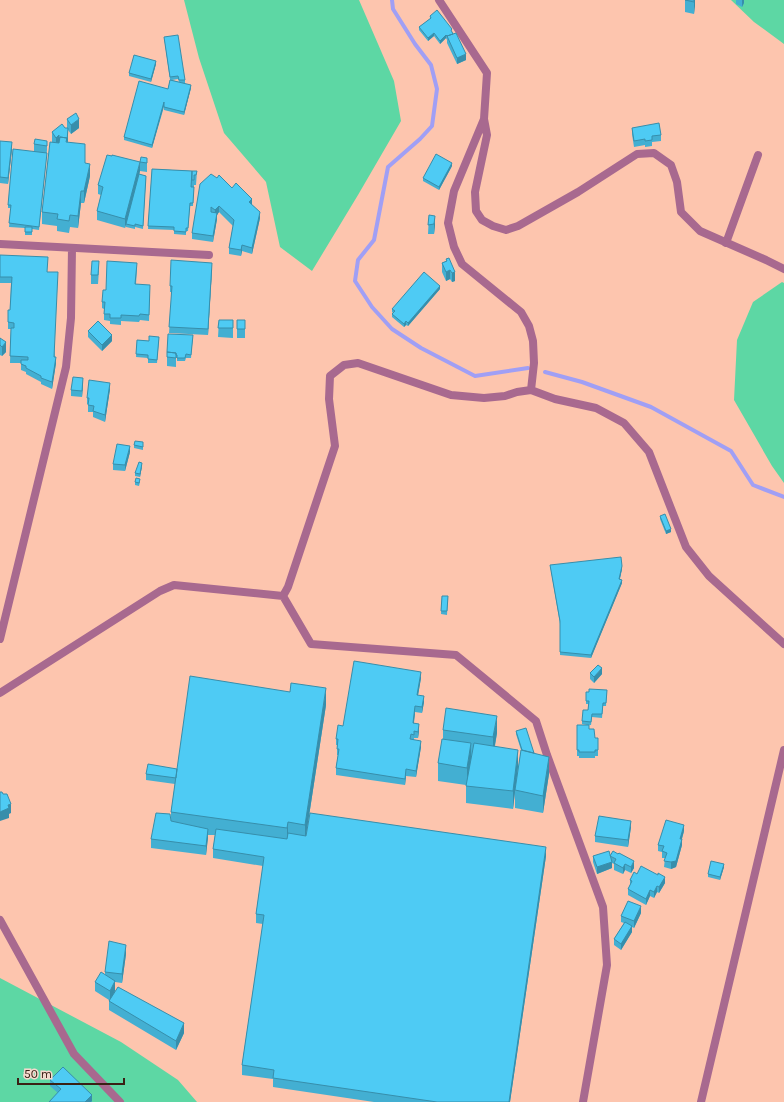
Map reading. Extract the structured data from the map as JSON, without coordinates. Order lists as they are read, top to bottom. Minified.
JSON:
{"scale_bar":"50 m"}
